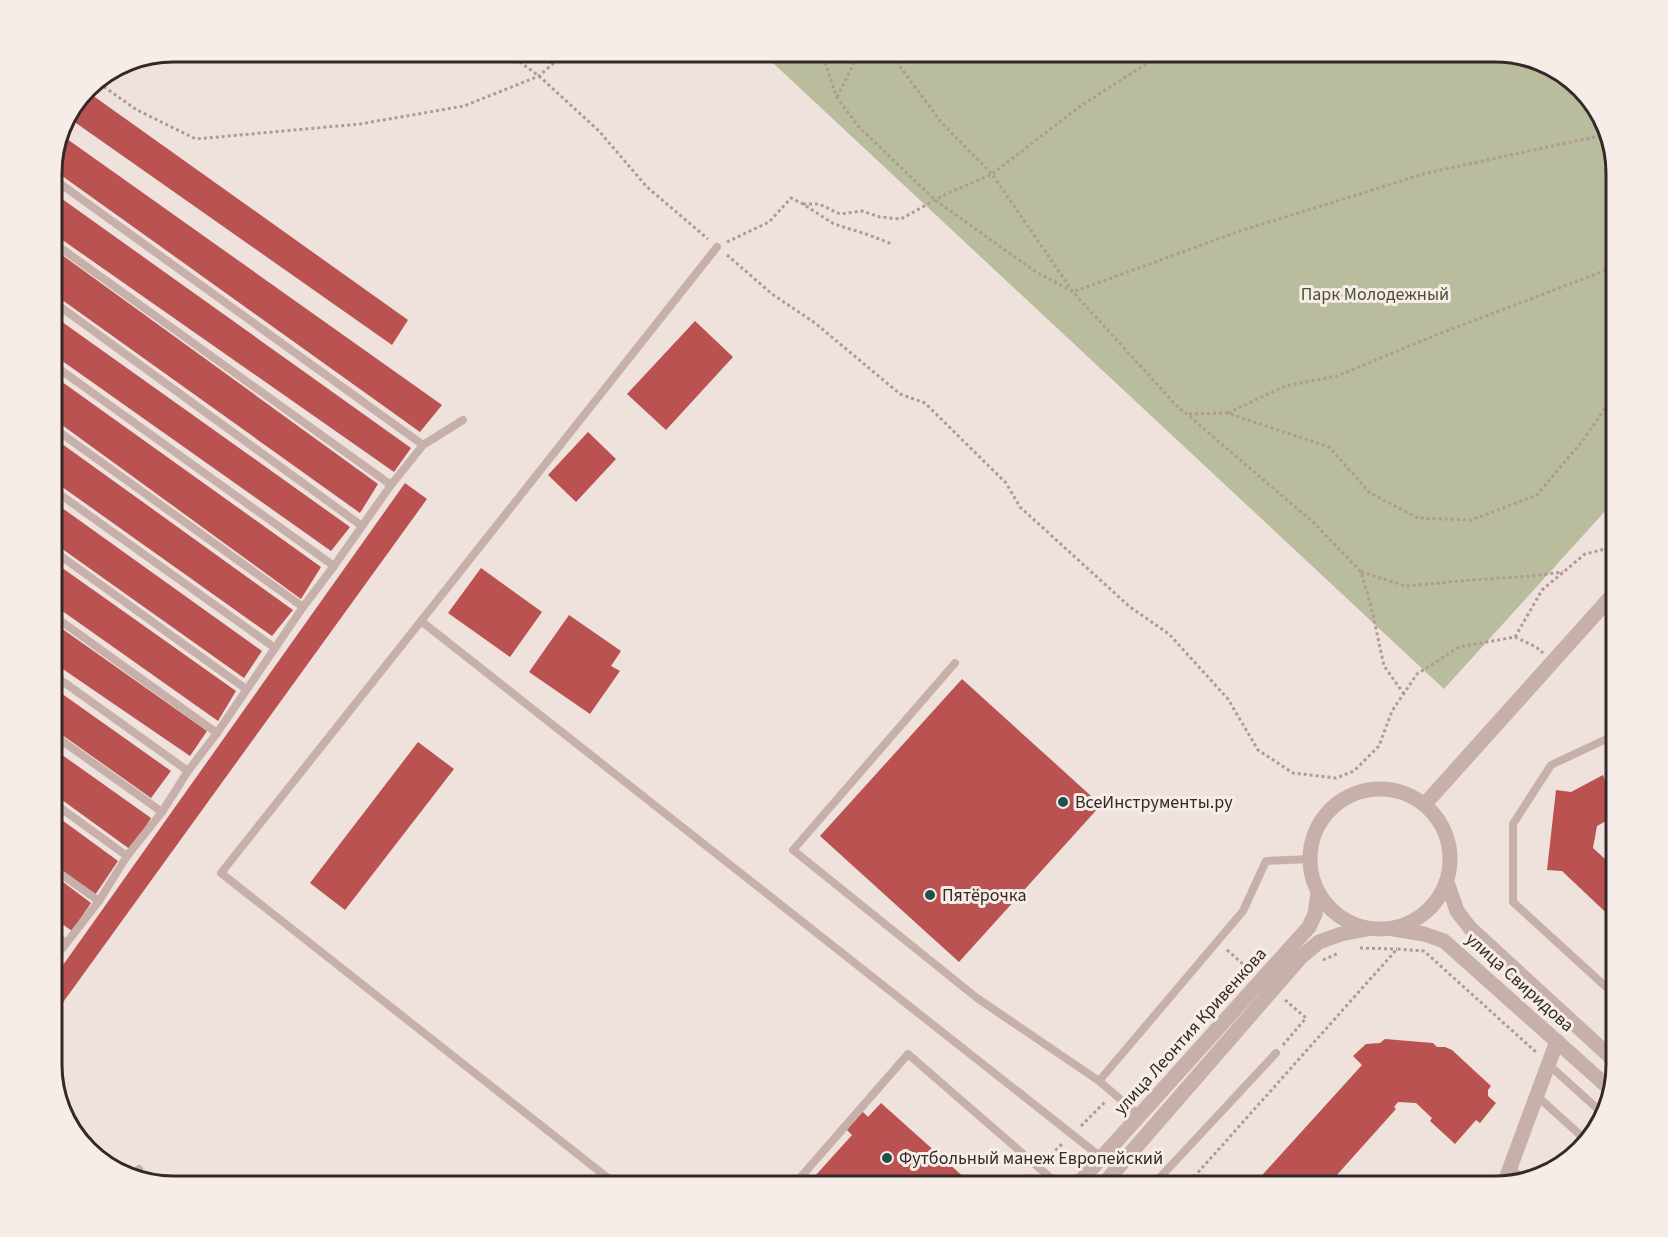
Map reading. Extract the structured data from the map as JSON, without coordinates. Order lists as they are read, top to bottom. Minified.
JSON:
{"streets":{"street":["улица Свиридова","улица Леонтия Кривенкова"]},"crossings":[["улица Свиридова","улица Леонтия Кривенкова"]],"parks":["Парк Молодежный"],"places":["ВсеИнструменты.ру","Пятёрочка","Футбольный манеж Европейский"]}
